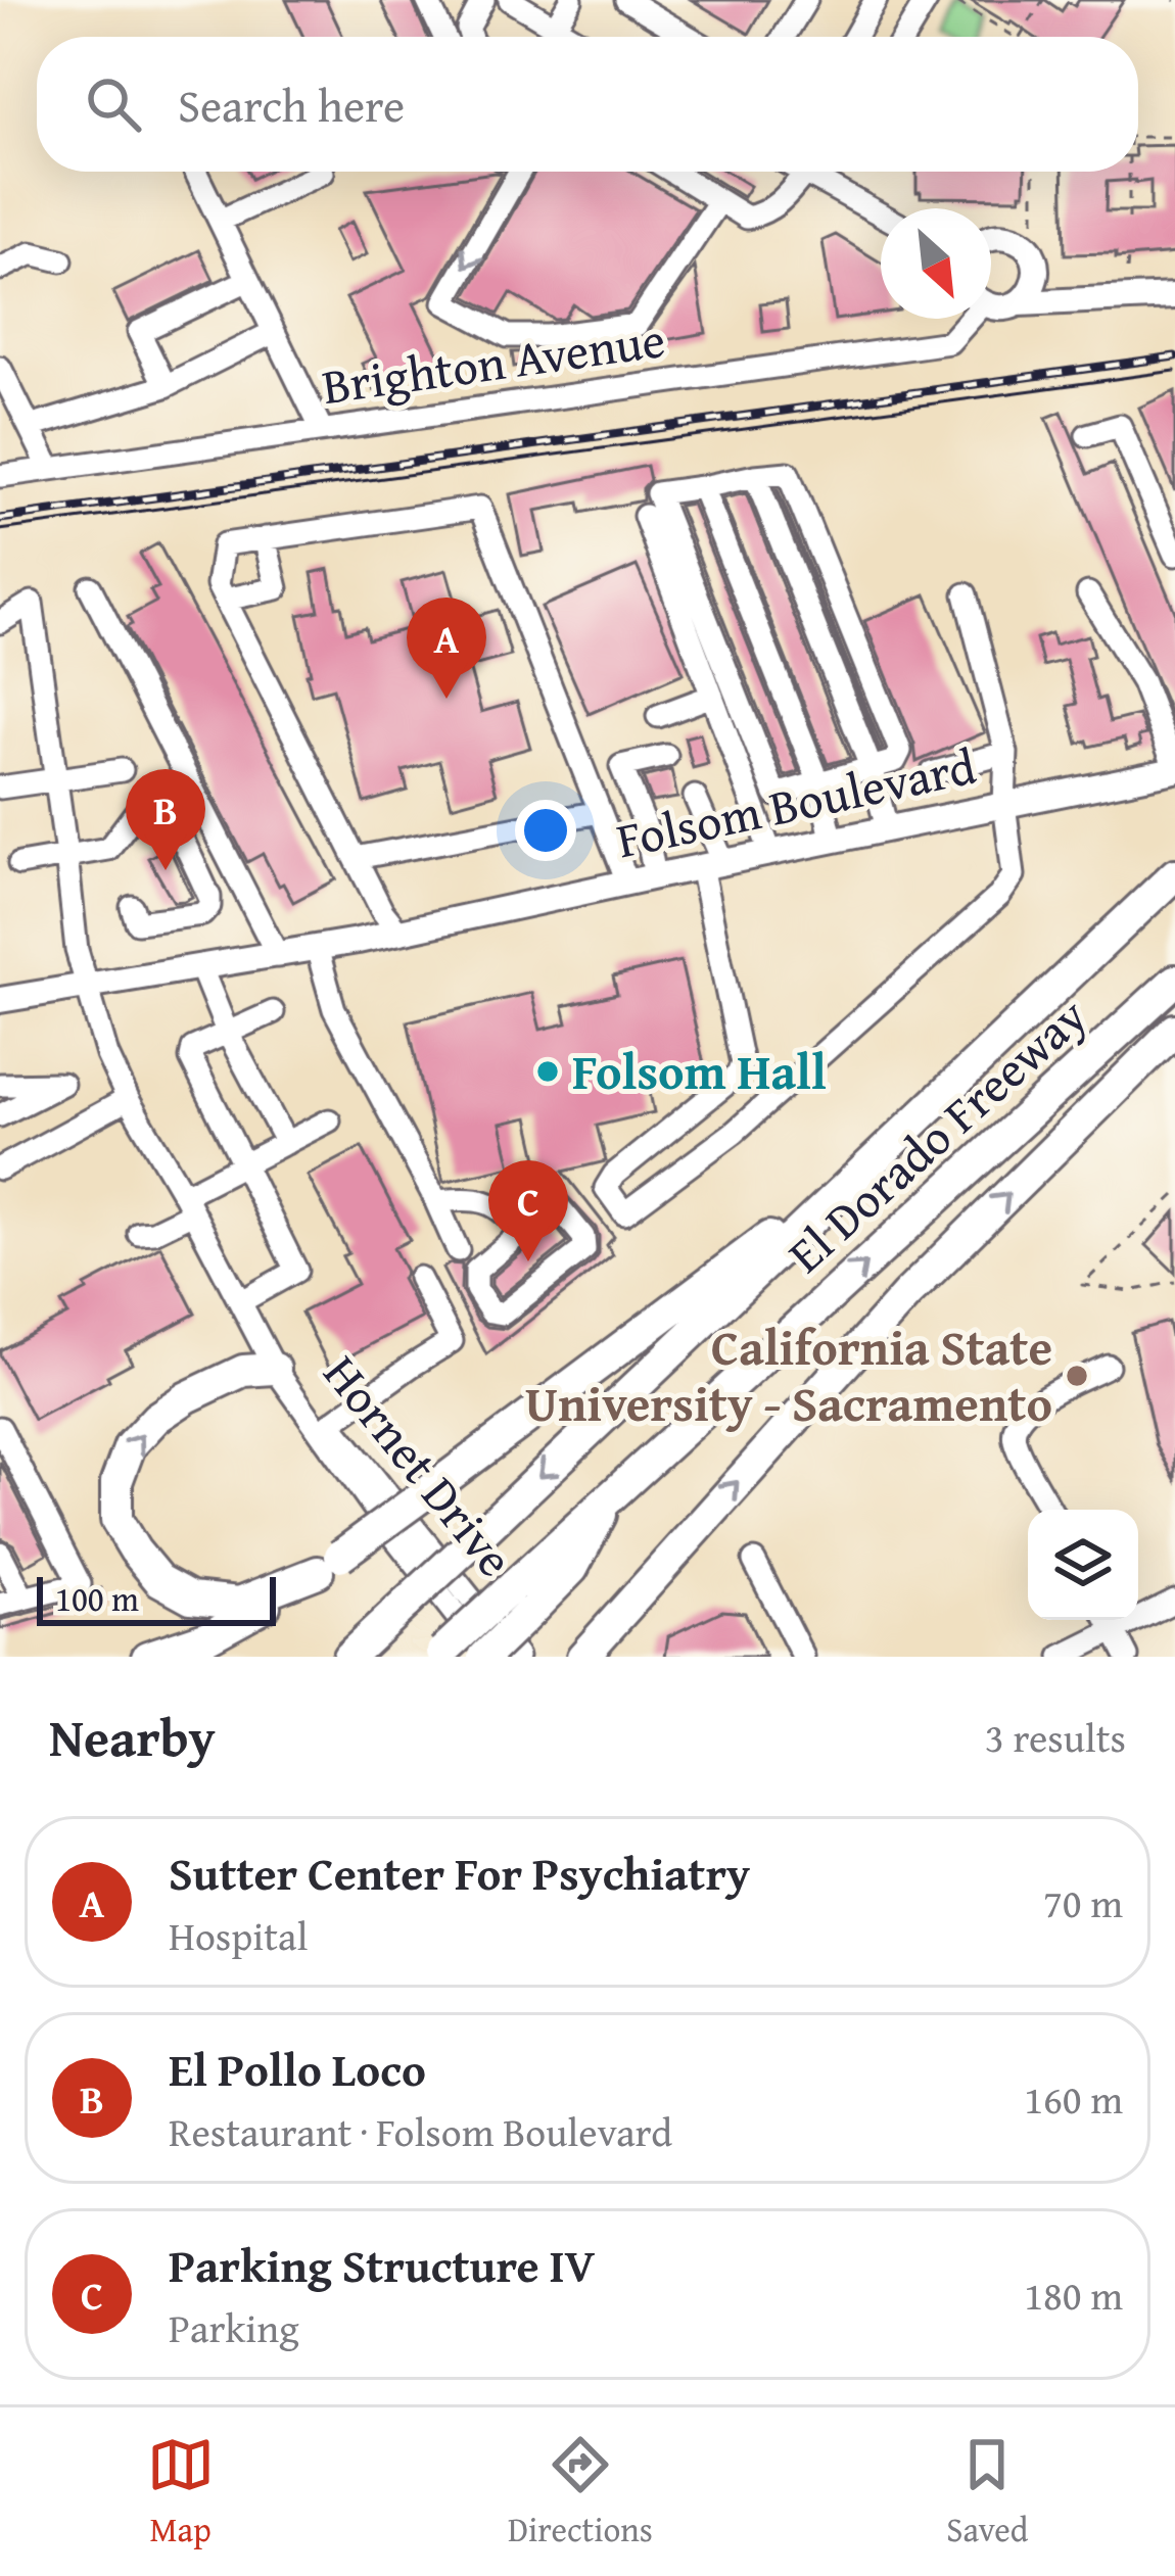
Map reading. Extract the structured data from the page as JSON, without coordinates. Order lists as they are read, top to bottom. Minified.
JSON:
{"streets":{"highway":["El Dorado Freeway"],"main road":["Folsom Boulevard"],"street":["Brighton Avenue","Hornet Drive"]},"crossings":[["Folsom Boulevard","Hornet Drive"]],"places":["Folsom Hall","California State University - Sacramento"],"scale_bar":"100 m","north":"bottom right","page":{"search":"Search here","pins":["A","B","C"],"scale":"100 m","heading":["Nearby","3 results"],"list":[{"mark":"A","name":"Sutter Center For Psychiatry","note":"Hospital","value":"70 m"},{"mark":"B","name":"El Pollo Loco","note":"Restaurant · Folsom Boulevard","value":"160 m"},{"mark":"C","name":"Parking Structure IV","note":"Parking","value":"180 m"}],"nav":["Map","Directions","Saved"]}}
